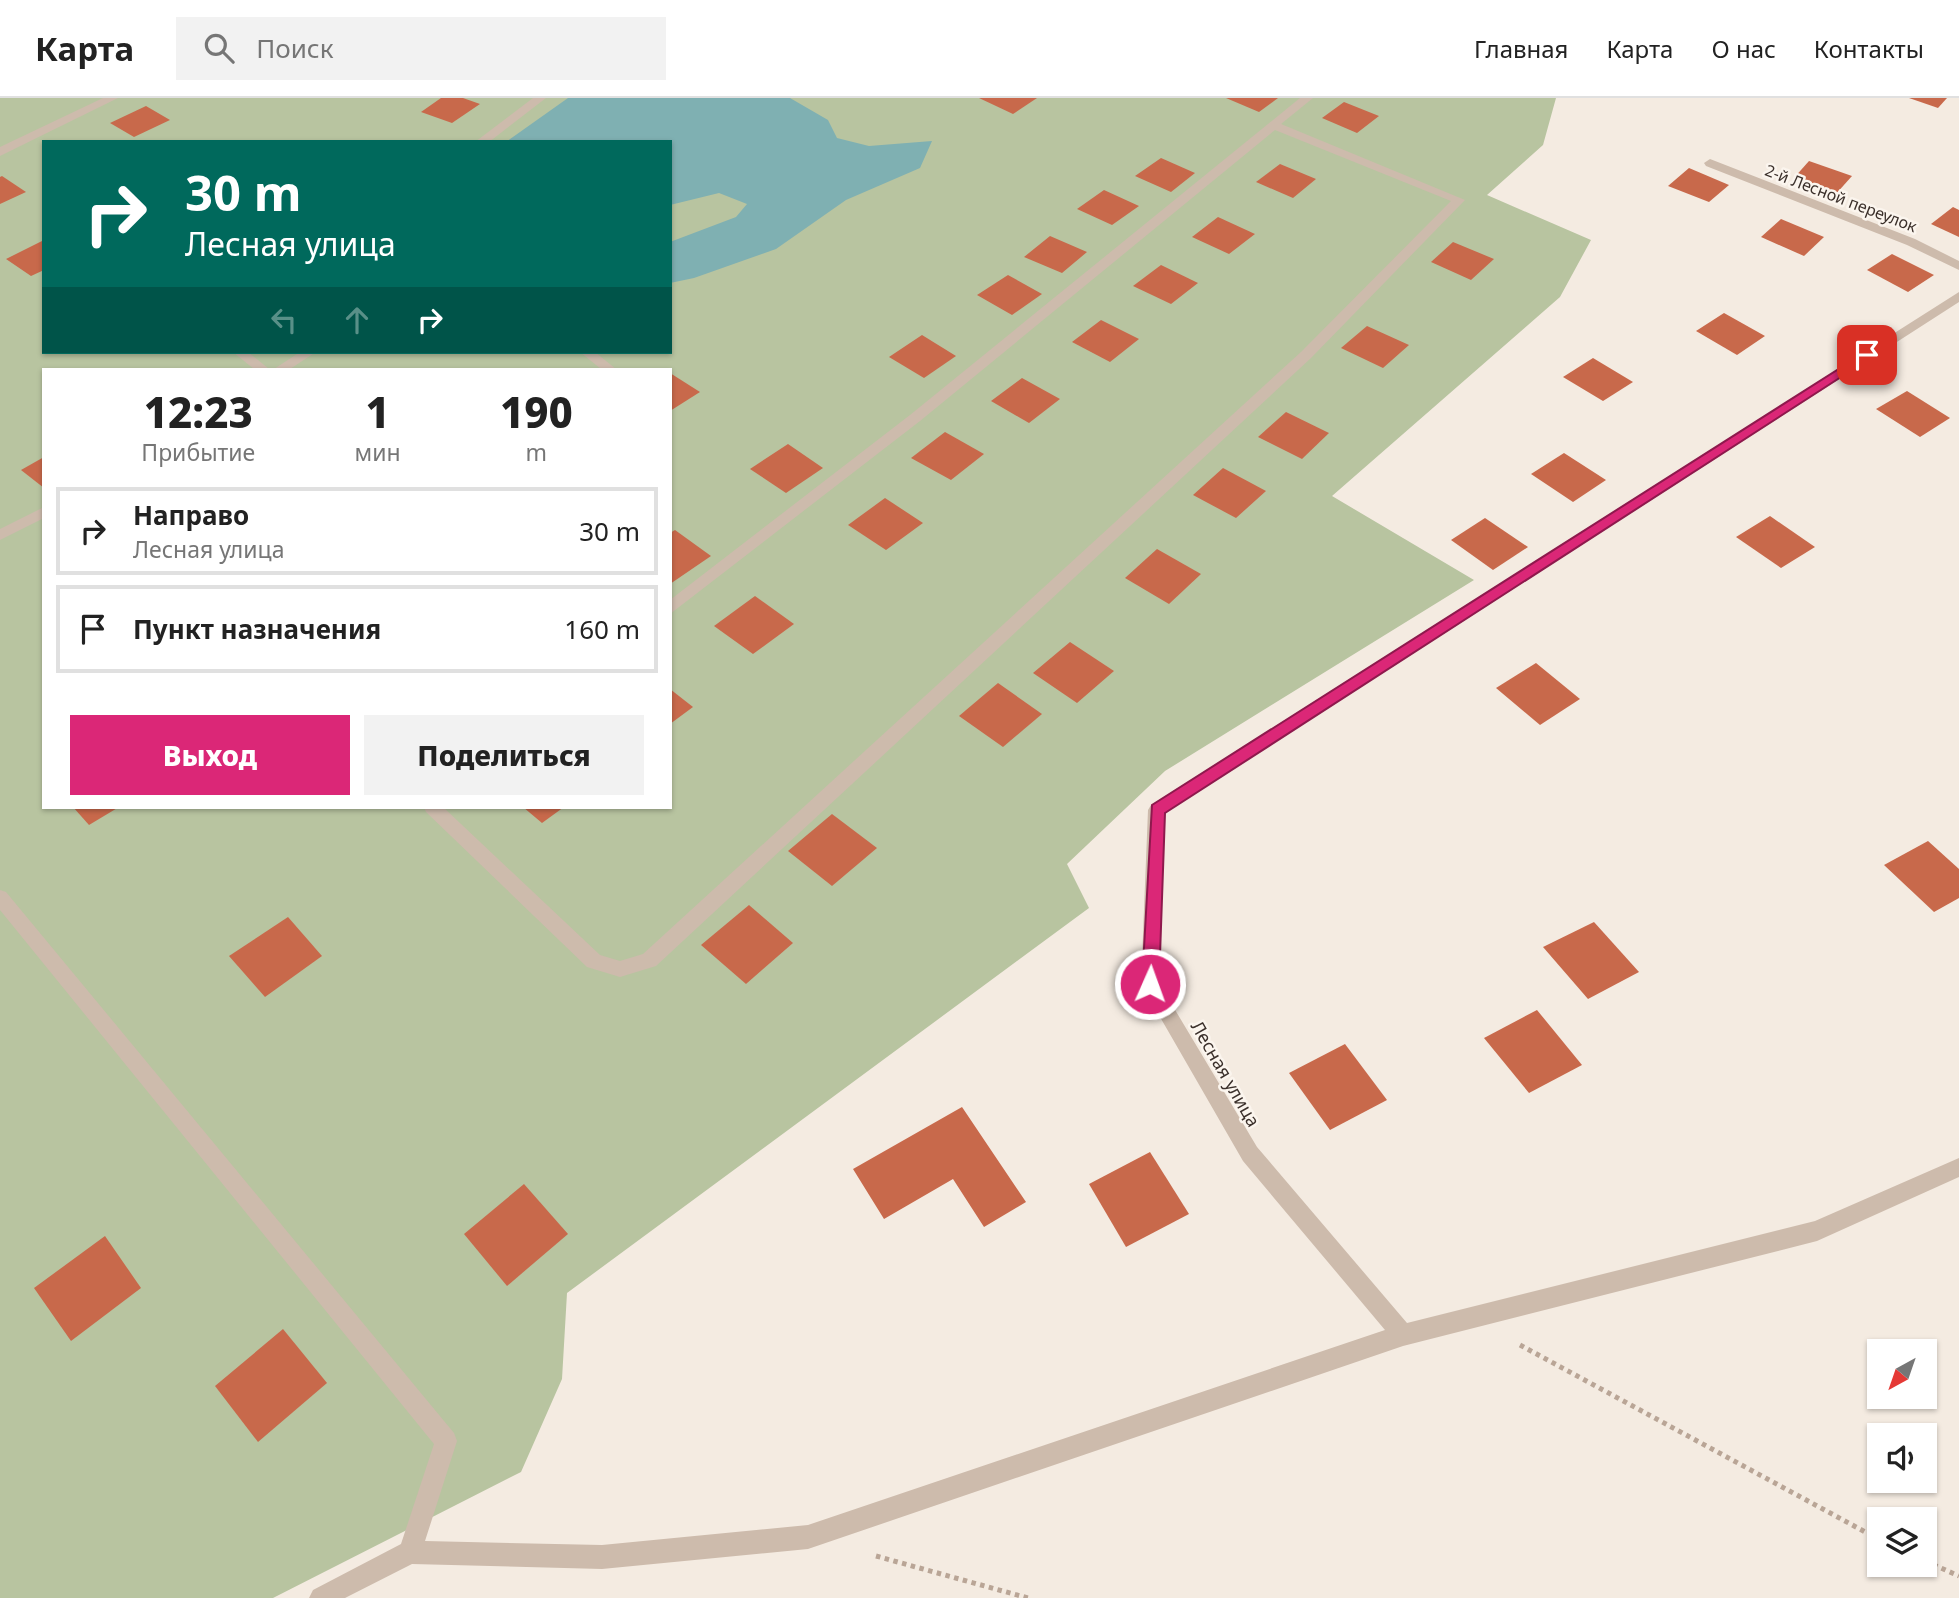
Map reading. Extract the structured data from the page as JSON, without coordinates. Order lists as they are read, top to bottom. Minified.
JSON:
{"streets":{"street":["2-й Лесной переулок","Лесная улица"]},"north":"bottom left","page":{"header":"Карта","search":"Поиск","nav":["Главная","Карта","О нас","Контакты"],"turn":["30 m","Лесная улица"],"eta":["12:23","Прибытие","1","мин","190","m"],"list":[{"name":"Направо","note":"Лесная улица","value":"30 m"},{"name":"Пункт назначения","value":"160 m"}],"buttons":["Выход","Поделиться"]}}
